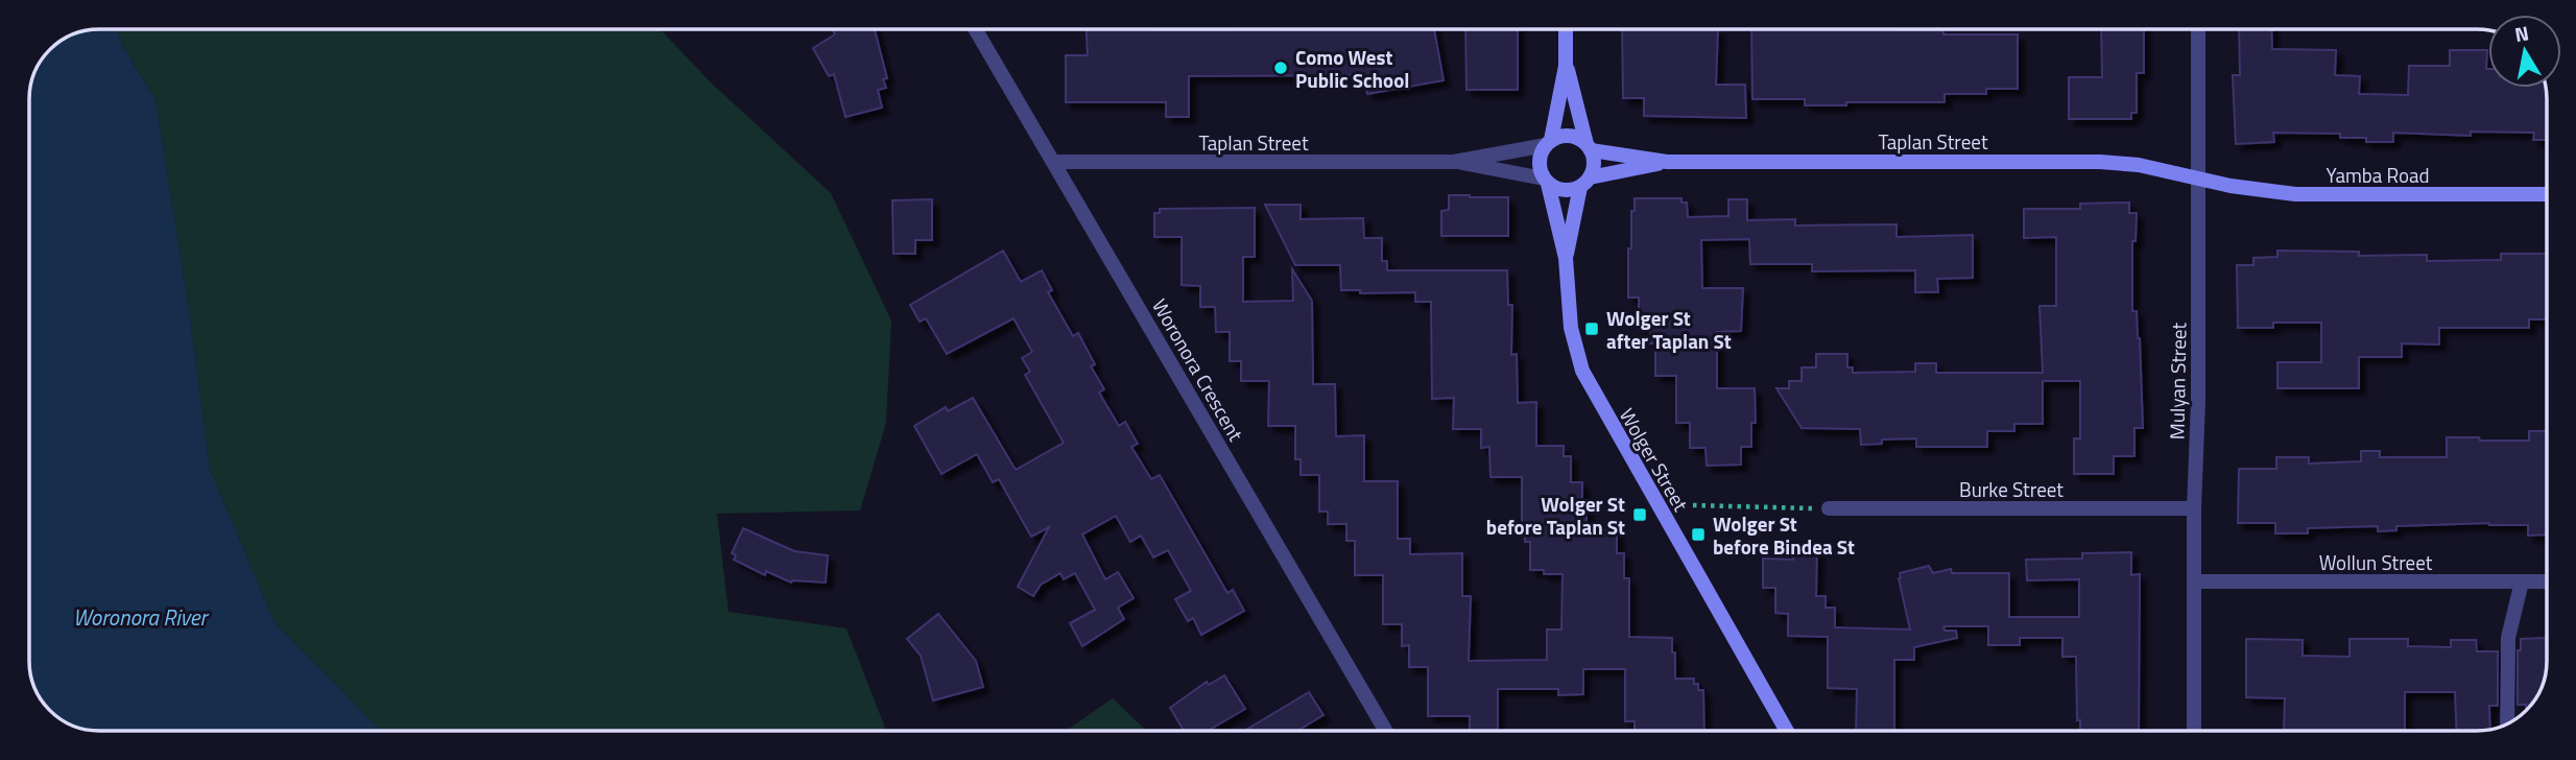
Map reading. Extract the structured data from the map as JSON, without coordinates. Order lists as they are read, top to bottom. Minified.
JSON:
{"streets":{"street":["Taplan Street","Yamba Road","Woronora Crescent","Mulyan Street","Wolger Street","Burke Street","Wollun Street"]},"crossings":[["Taplan Street","Yamba Road"],["Taplan Street","Woronora Crescent"],["Taplan Street","Mulyan Street"],["Taplan Street","Wolger Street"],["Yamba Road","Mulyan Street"],["Mulyan Street","Burke Street"],["Mulyan Street","Wollun Street"]],"water":["Woronora River"],"places":{"other":["Como West Public School"],"transit":["Wolger St after Taplan St","Wolger St before Taplan St","Wolger St before Bindea St"]},"north":"top"}
